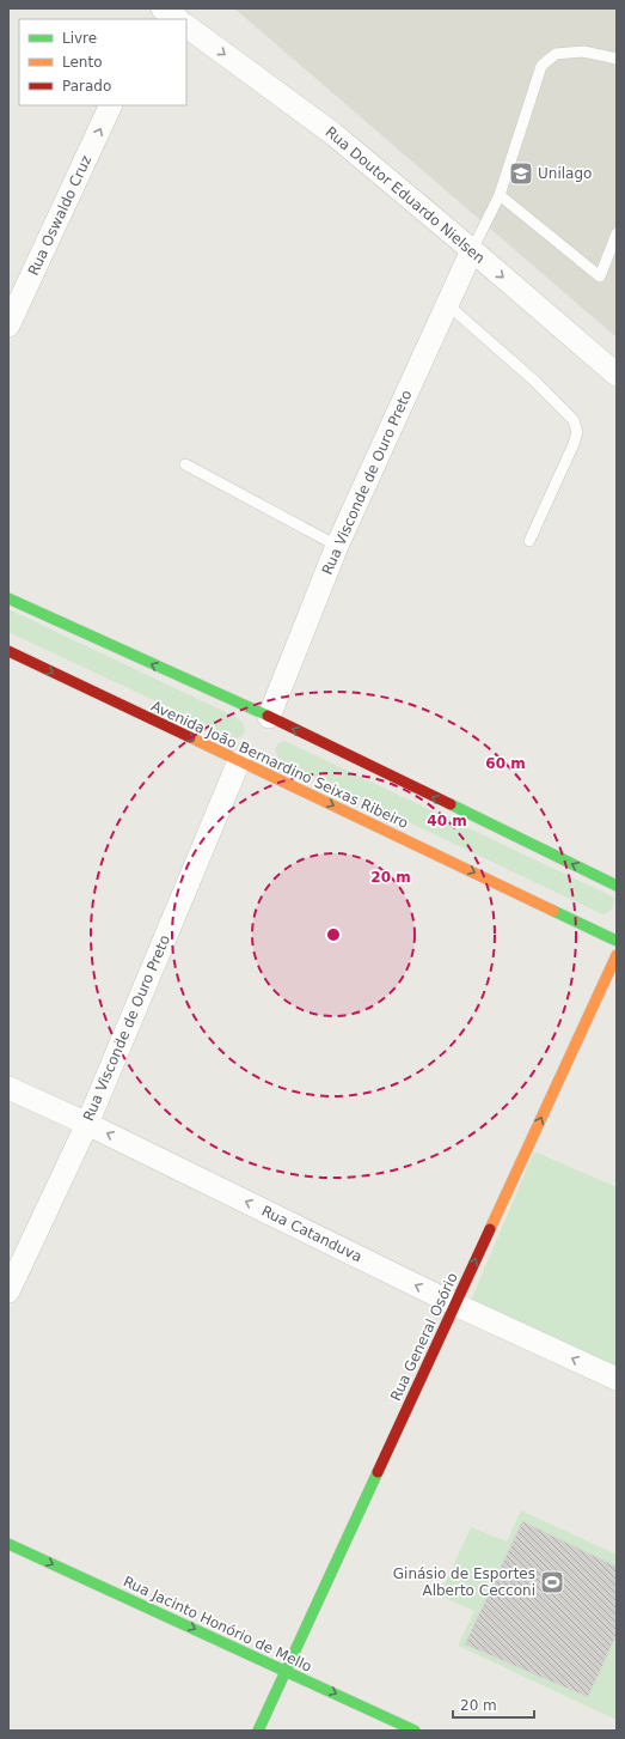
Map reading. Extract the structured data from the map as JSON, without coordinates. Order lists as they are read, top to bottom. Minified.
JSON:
{"streets":{"main road":["Avenida João Bernardino Seixas Ribeiro","Rua General Osório","Rua Jacinto Honório de Mello"],"street":["Rua Doutor Eduardo Nielsen","Rua Oswaldo Cruz","Rua Visconde de Ouro Preto","Rua Catanduva"]},"crossings":[["Rua Doutor Eduardo Nielsen","Rua Visconde de Ouro Preto"],["Rua Visconde de Ouro Preto","Avenida João Bernardino Seixas Ribeiro"],["Rua Visconde de Ouro Preto","Rua Catanduva"],["Rua Catanduva","Rua General Osório"],["Rua General Osório","Rua Jacinto Honório de Mello"]],"one_way":["Rua Doutor Eduardo Nielsen","Rua Oswaldo Cruz","Rua Catanduva","Rua General Osório","Rua Jacinto Honório de Mello"],"places":{"school or university":["Unilago"],"sports":["Ginásio de Esportes Alberto Cecconi"]},"legend":["Livre","Lento","Parado"],"scale_bar":"20 m","rings":["60 m","40 m","20 m"]}
